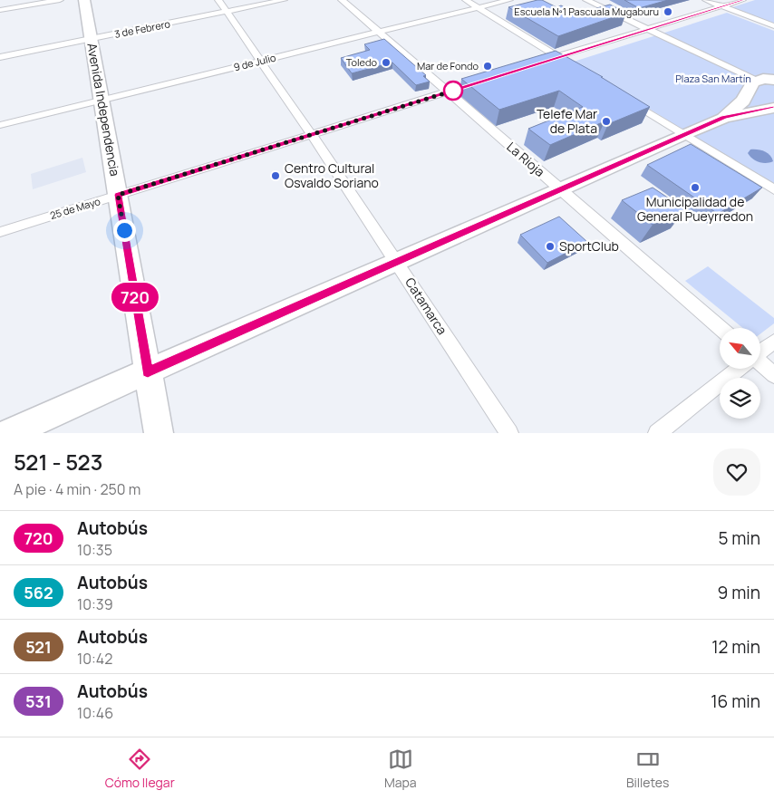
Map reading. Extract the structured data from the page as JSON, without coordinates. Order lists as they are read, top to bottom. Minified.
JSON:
{"streets":{"main road":["Avenida Independencia"],"street":["3 de Febrero","9 de Julio","La Rioja","25 de Mayo","Catamarca"]},"crossings":[["3 de Febrero","Avenida Independencia"],["3 de Febrero","Catamarca"],["9 de Julio","Avenida Independencia"],["9 de Julio","La Rioja"],["9 de Julio","Catamarca"],["Avenida Independencia","25 de Mayo"],["La Rioja","25 de Mayo"],["25 de Mayo","Catamarca"]],"parks":["Plaza San Martín"],"places":["Escuela Nº1 Pascuala Mugaburu","Toledo","Mar de Fondo","Telefe Mar de Plata","Centro Cultural Osvaldo Soriano","Municipalidad de General Pueyrredon","SportClub"],"lines":["bus line 720"],"north":"top left","page":{"on_map":"720","heading":["521 - 523","A pie · 4 min · 250 m"],"list":[{"mark":"720","name":"Autobús","note":"10:35","value":"5 min"},{"mark":"562","name":"Autobús","note":"10:39","value":"9 min"},{"mark":"521","name":"Autobús","note":"10:42","value":"12 min"},{"mark":"531","name":"Autobús","note":"10:46","value":"16 min"}],"tabs":["Cómo llegar","Mapa","Billetes"]}}
